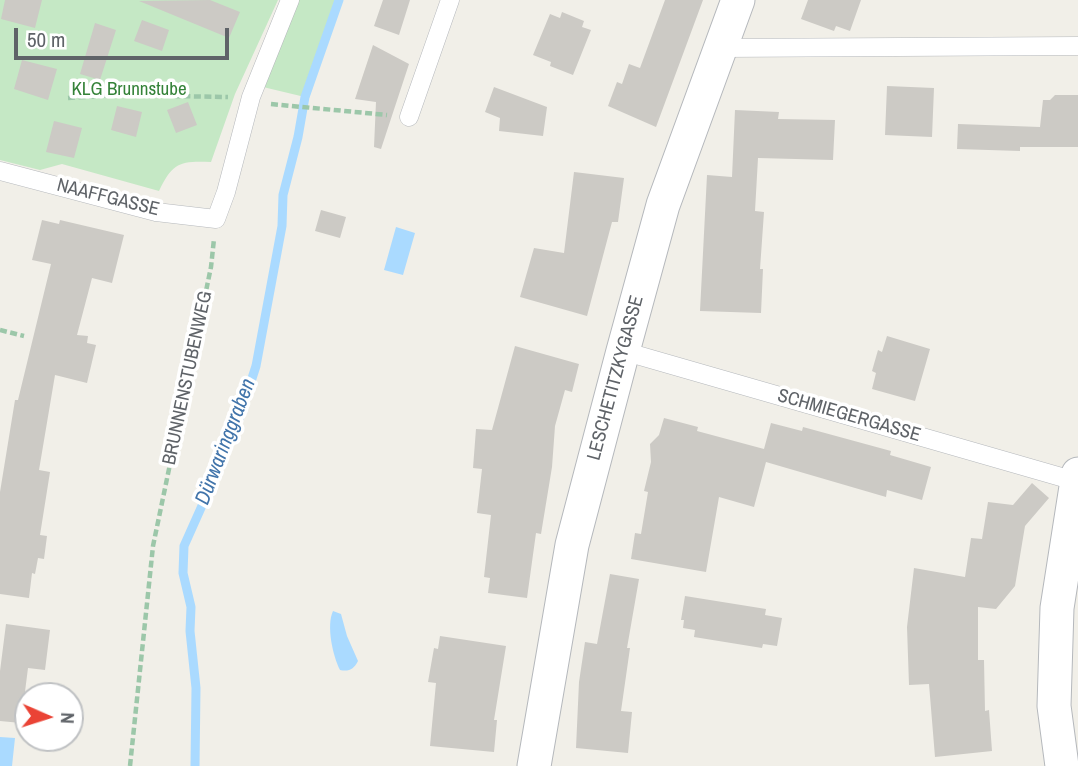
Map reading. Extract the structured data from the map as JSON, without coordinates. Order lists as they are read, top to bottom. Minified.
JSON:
{"streets":{"street":["LESCHETITZKYGASSE"],"lane":["NAAFFGASSE","SCHMIEGERGASSE"],"path":["BRUNNENSTUBENWEG"]},"crossings":[["NAAFFGASSE","BRUNNENSTUBENWEG"],["LESCHETITZKYGASSE","SCHMIEGERGASSE"]],"water":["Dürwaringgraben"],"parks":["KLG Brunnstube"],"scale_bar":"50 m","north":"right"}
